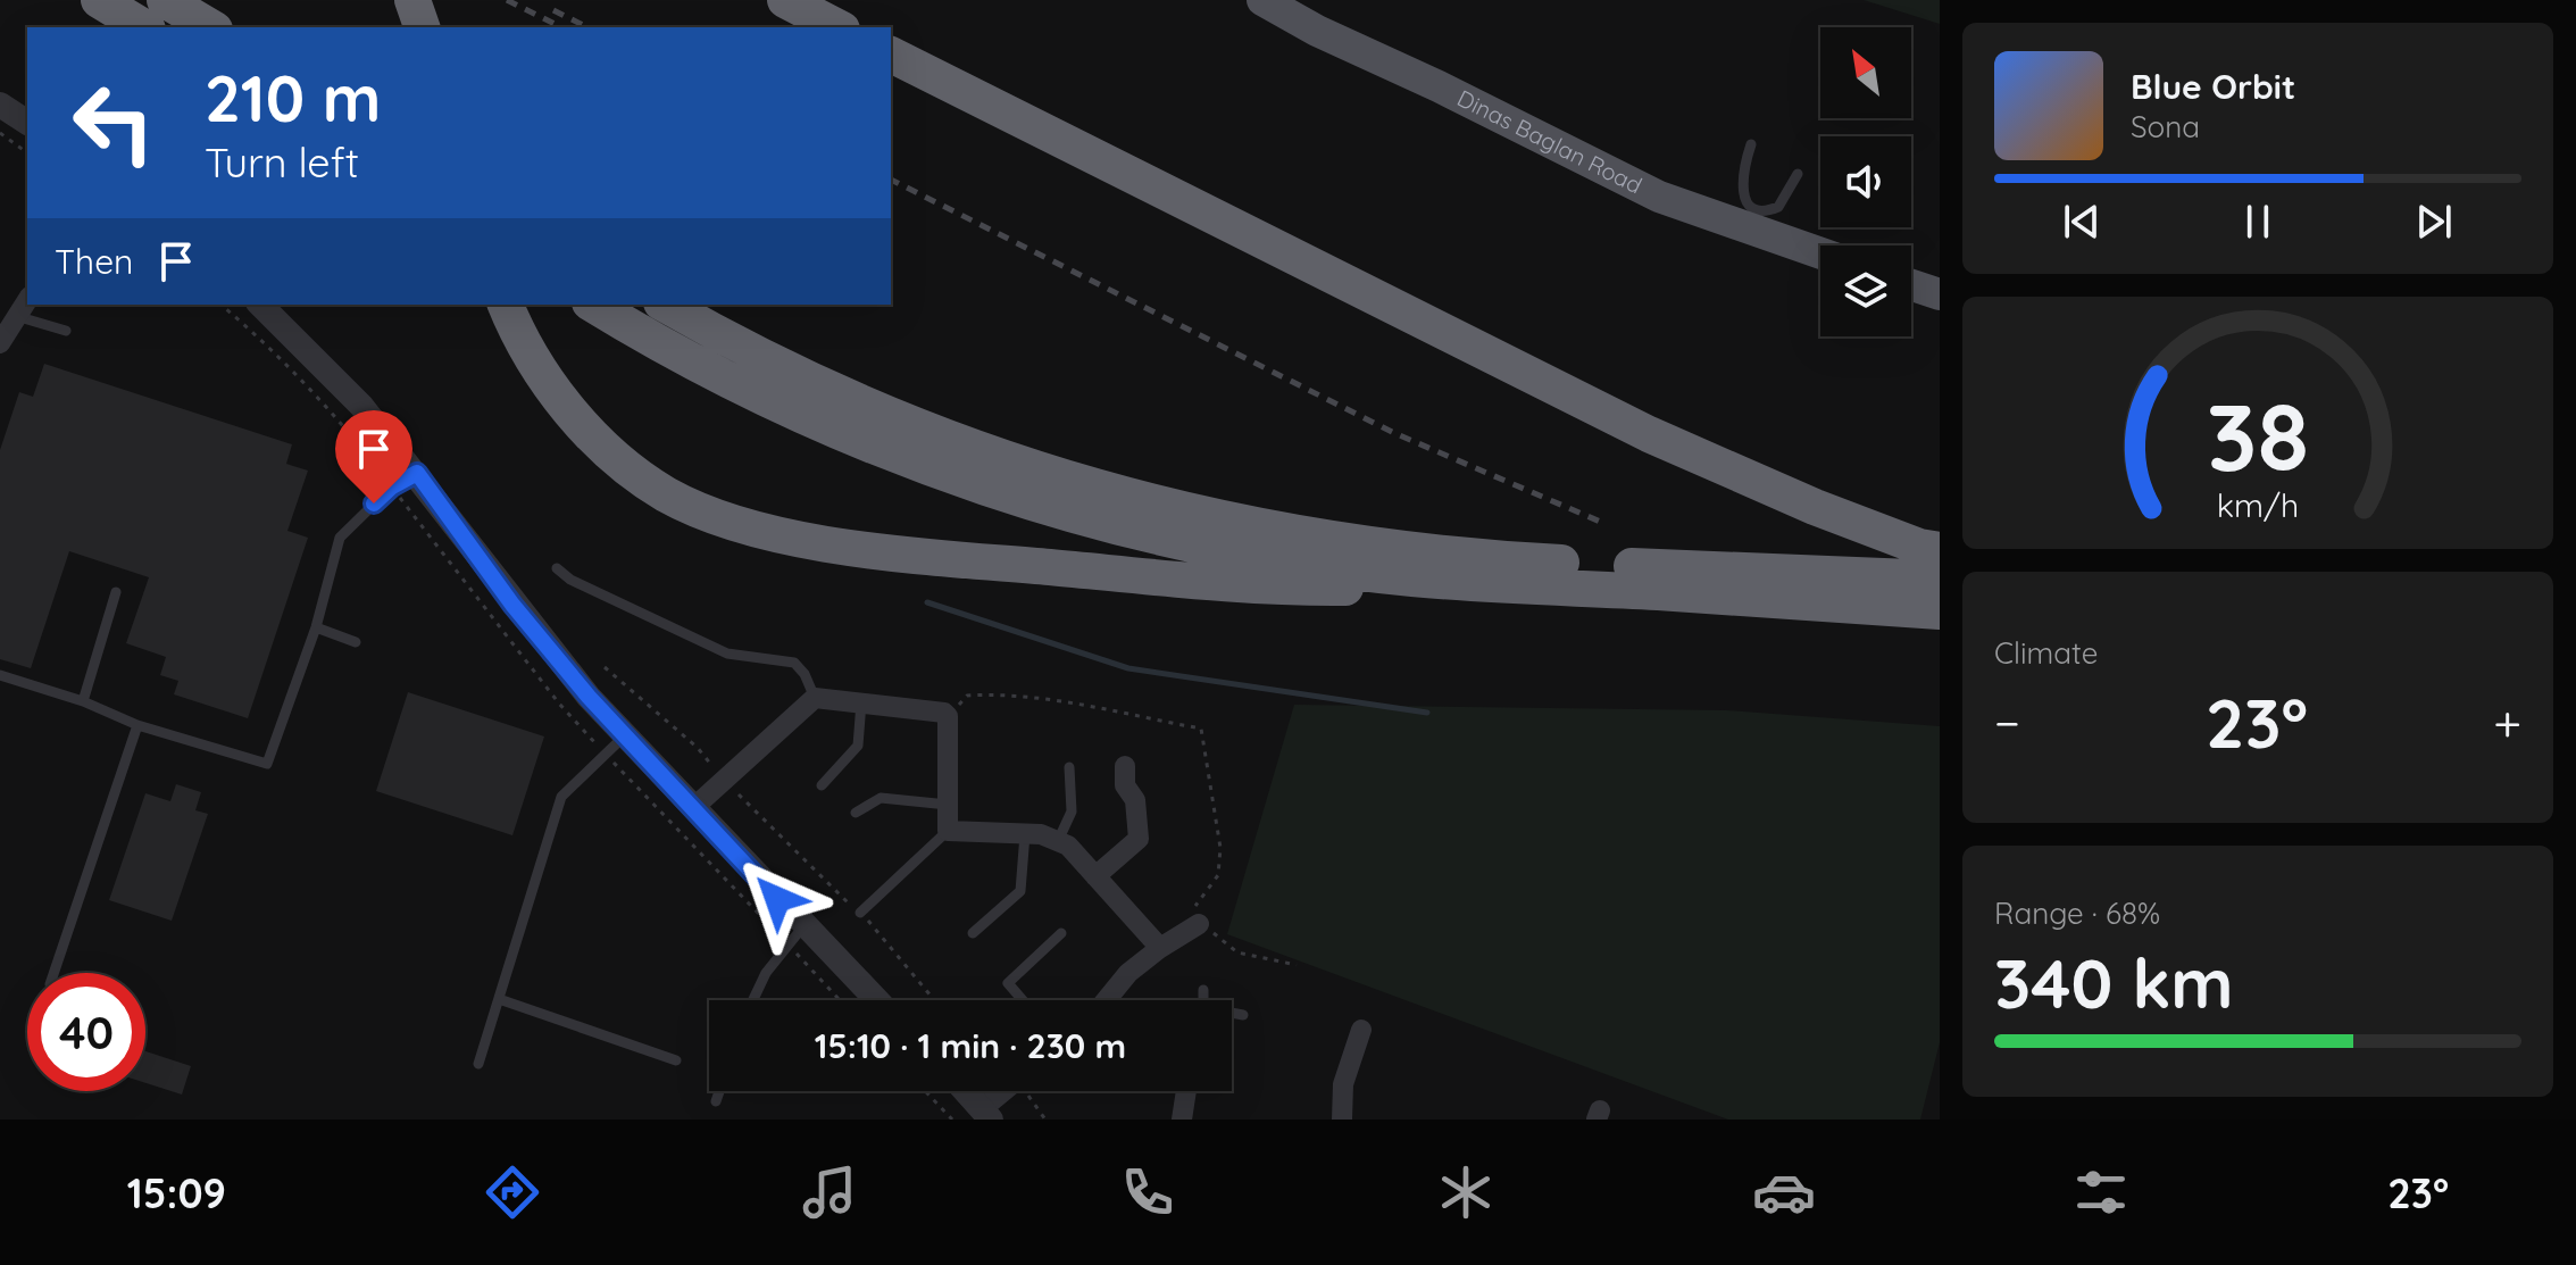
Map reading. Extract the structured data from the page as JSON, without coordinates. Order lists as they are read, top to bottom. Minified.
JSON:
{"streets":{"main road":["Dinas Baglan Road"]},"north":"top left","page":{"turn":["210 m","Turn left"],"song":["Blue Orbit","Sona"],"then":"Then","tile":["Climate",["Range · 68%","340 km"]],"heat":["−","23°","+"],"limit":"40","trip":"15:10 · 1 min · 230 m","tabs":["15:09","23°"],"gauge":["38","km/h"]}}
